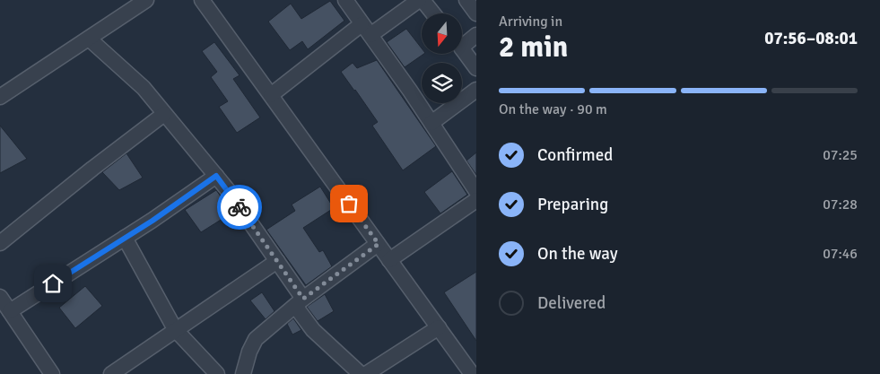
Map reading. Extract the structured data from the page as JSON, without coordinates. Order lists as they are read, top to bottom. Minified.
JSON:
{"north":"bottom","page":{"heading":["2 min","Arriving in","07:56–08:01"],"bar":"On the way · 90 m","list":[["Confirmed","07:25"],["Preparing","07:28"],["On the way","07:46"],"Delivered"]}}
